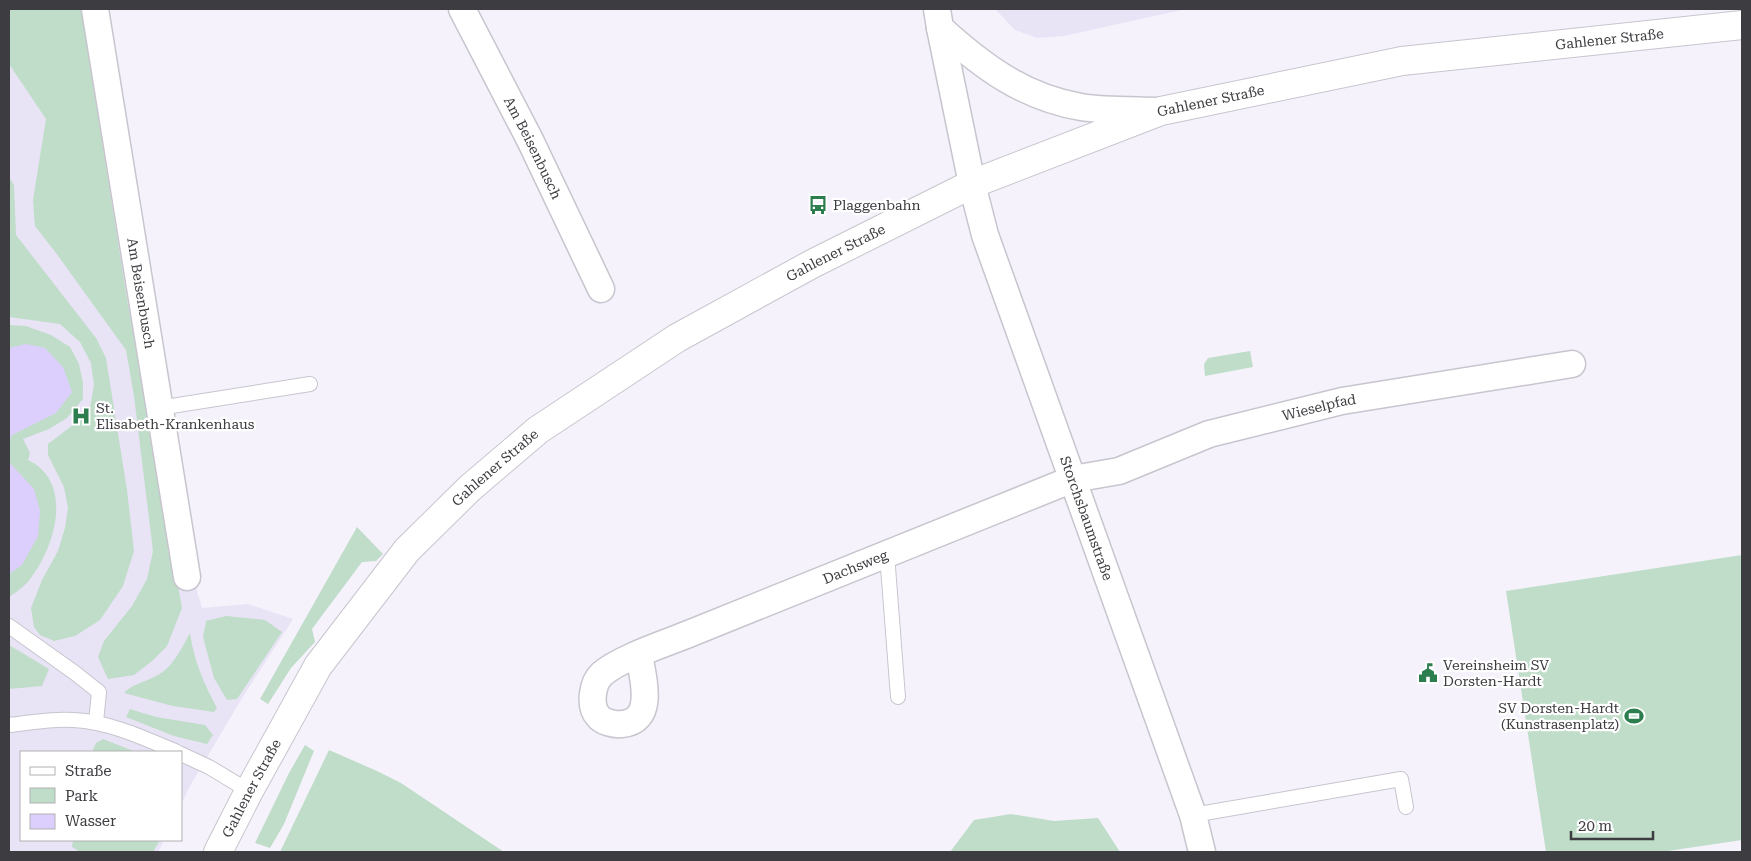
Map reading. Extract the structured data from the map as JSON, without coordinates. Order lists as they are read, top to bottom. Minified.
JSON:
{"streets":{"main road":["Gahlener Straße"],"street":["Am Beisenbusch","Wieselpfad","Storchsbaumstraße","Dachsweg"]},"crossings":[["Gahlener Straße","Storchsbaumstraße"],["Wieselpfad","Storchsbaumstraße"],["Wieselpfad","Dachsweg"],["Storchsbaumstraße","Dachsweg"]],"places":{"bus stop":["Plaggenbahn"],"hospital":["St. Elisabeth-Krankenhaus"],"public building":["Vereinsheim SV Dorsten-Hardt"],"sports":["SV Dorsten-Hardt (Kunstrasenplatz)"]},"legend":["Straße","Park","Wasser"],"scale_bar":"20 m"}
